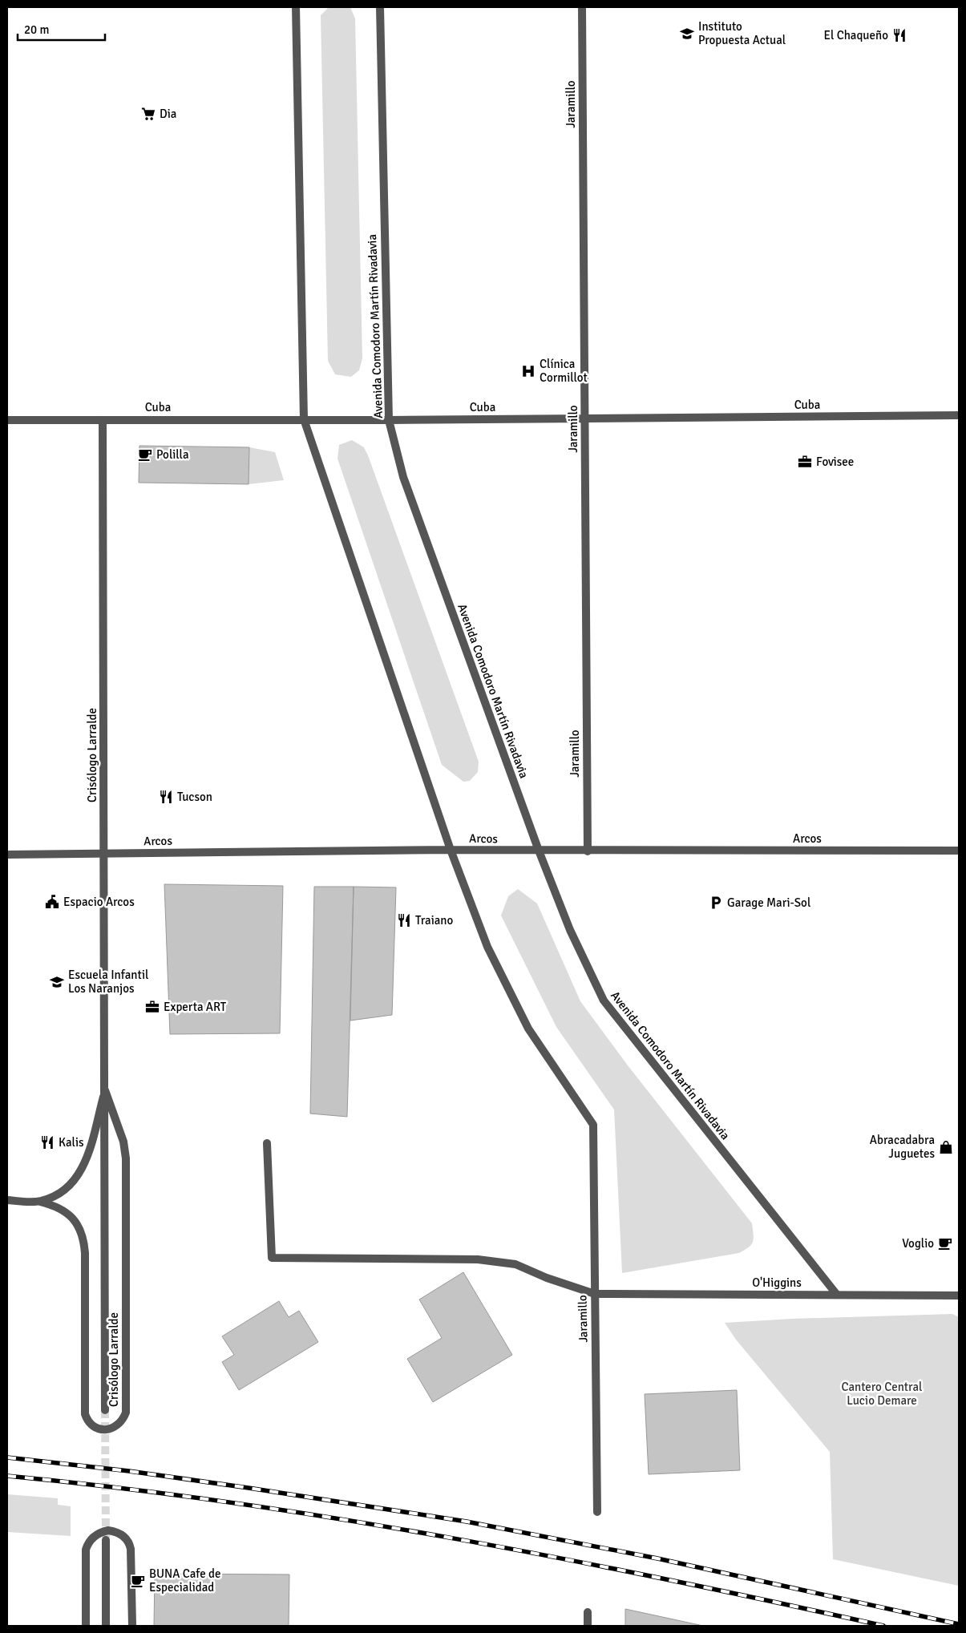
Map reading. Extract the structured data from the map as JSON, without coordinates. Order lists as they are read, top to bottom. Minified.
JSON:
{"streets":{"street":["Jaramillo","Avenida Comodoro Martín Rivadavia","Cuba","Crisólogo Larralde","Arcos","O'Higgins"]},"crossings":[["Jaramillo","Cuba"],["Jaramillo","Arcos"],["Jaramillo","O'Higgins"],["Avenida Comodoro Martín Rivadavia","Cuba"],["Avenida Comodoro Martín Rivadavia","Arcos"],["Avenida Comodoro Martín Rivadavia","O'Higgins"],["Cuba","Crisólogo Larralde"],["Crisólogo Larralde","Arcos"]],"parks":["Cantero Central Lucio Demare"],"places":{"school or university":["Instituto Propuesta Actual","Escuela Infantil Los Naranjos"],"restaurant":["El Chaqueño","Tucson","Traiano","Kalis"],"supermarket":["Dia"],"hospital":["Clínica Cormillot"],"cafe":["Polilla","Voglio","BUNA Cafe de Especialidad"],"office":["Fovisee","Experta ART"],"public building":["Espacio Arcos"],"parking":["Garage Mari-Sol"],"shop":["Abracadabra Juguetes"]},"scale_bar":"20 m"}
